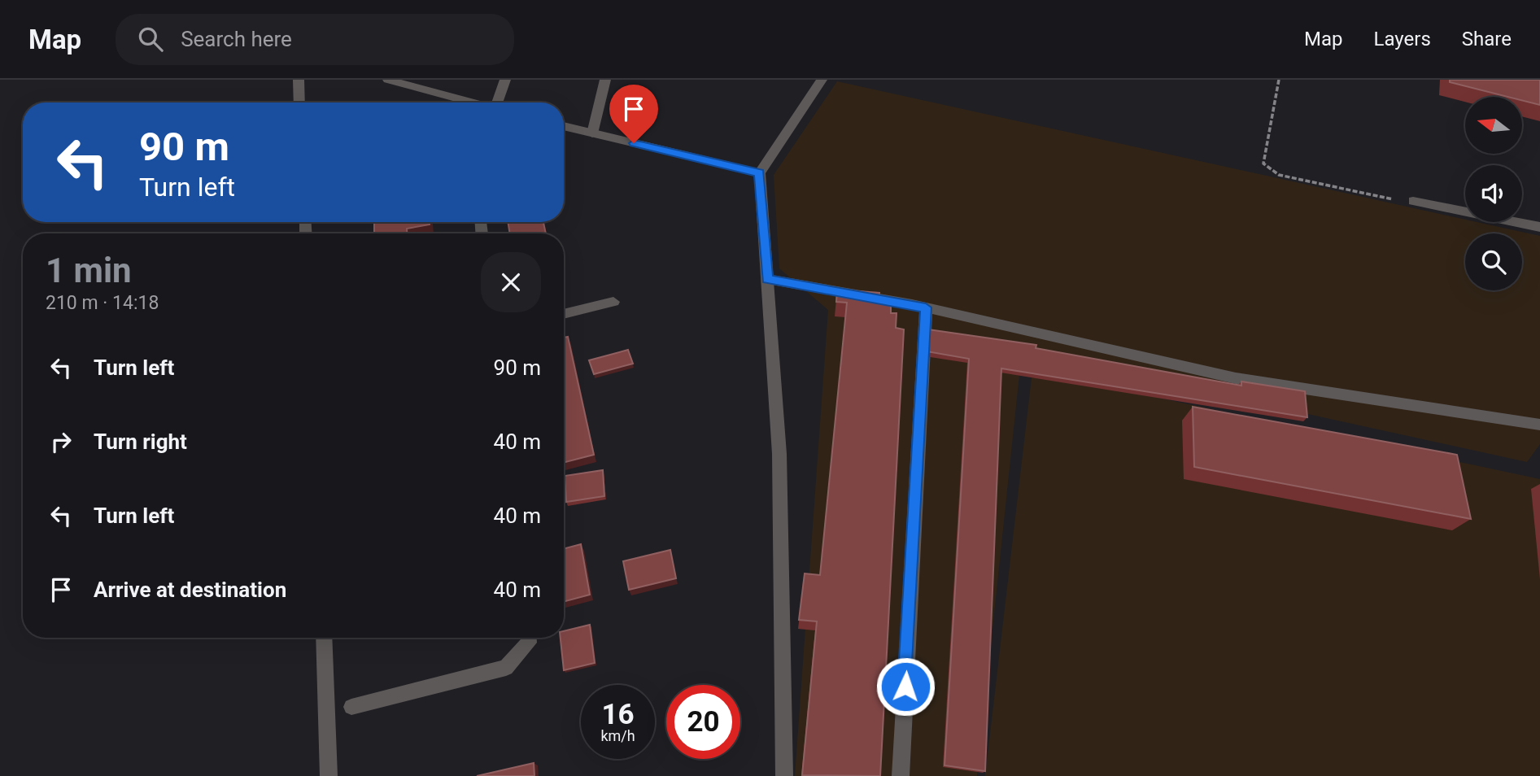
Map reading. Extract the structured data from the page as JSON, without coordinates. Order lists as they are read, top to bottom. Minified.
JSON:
{"north":"left","page":{"header":"Map","search":"Search here","nav":["Map","Layers","Share"],"turn":["90 m","Turn left"],"heading":["1 min","210 m · 14:18"],"list":[{"name":"Turn left","value":"90 m"},{"name":"Turn right","value":"40 m"},{"name":"Turn left","value":"40 m"},{"name":"Arrive at destination","value":"40 m"}],"speed":"16 km/h","limit":"20"}}
